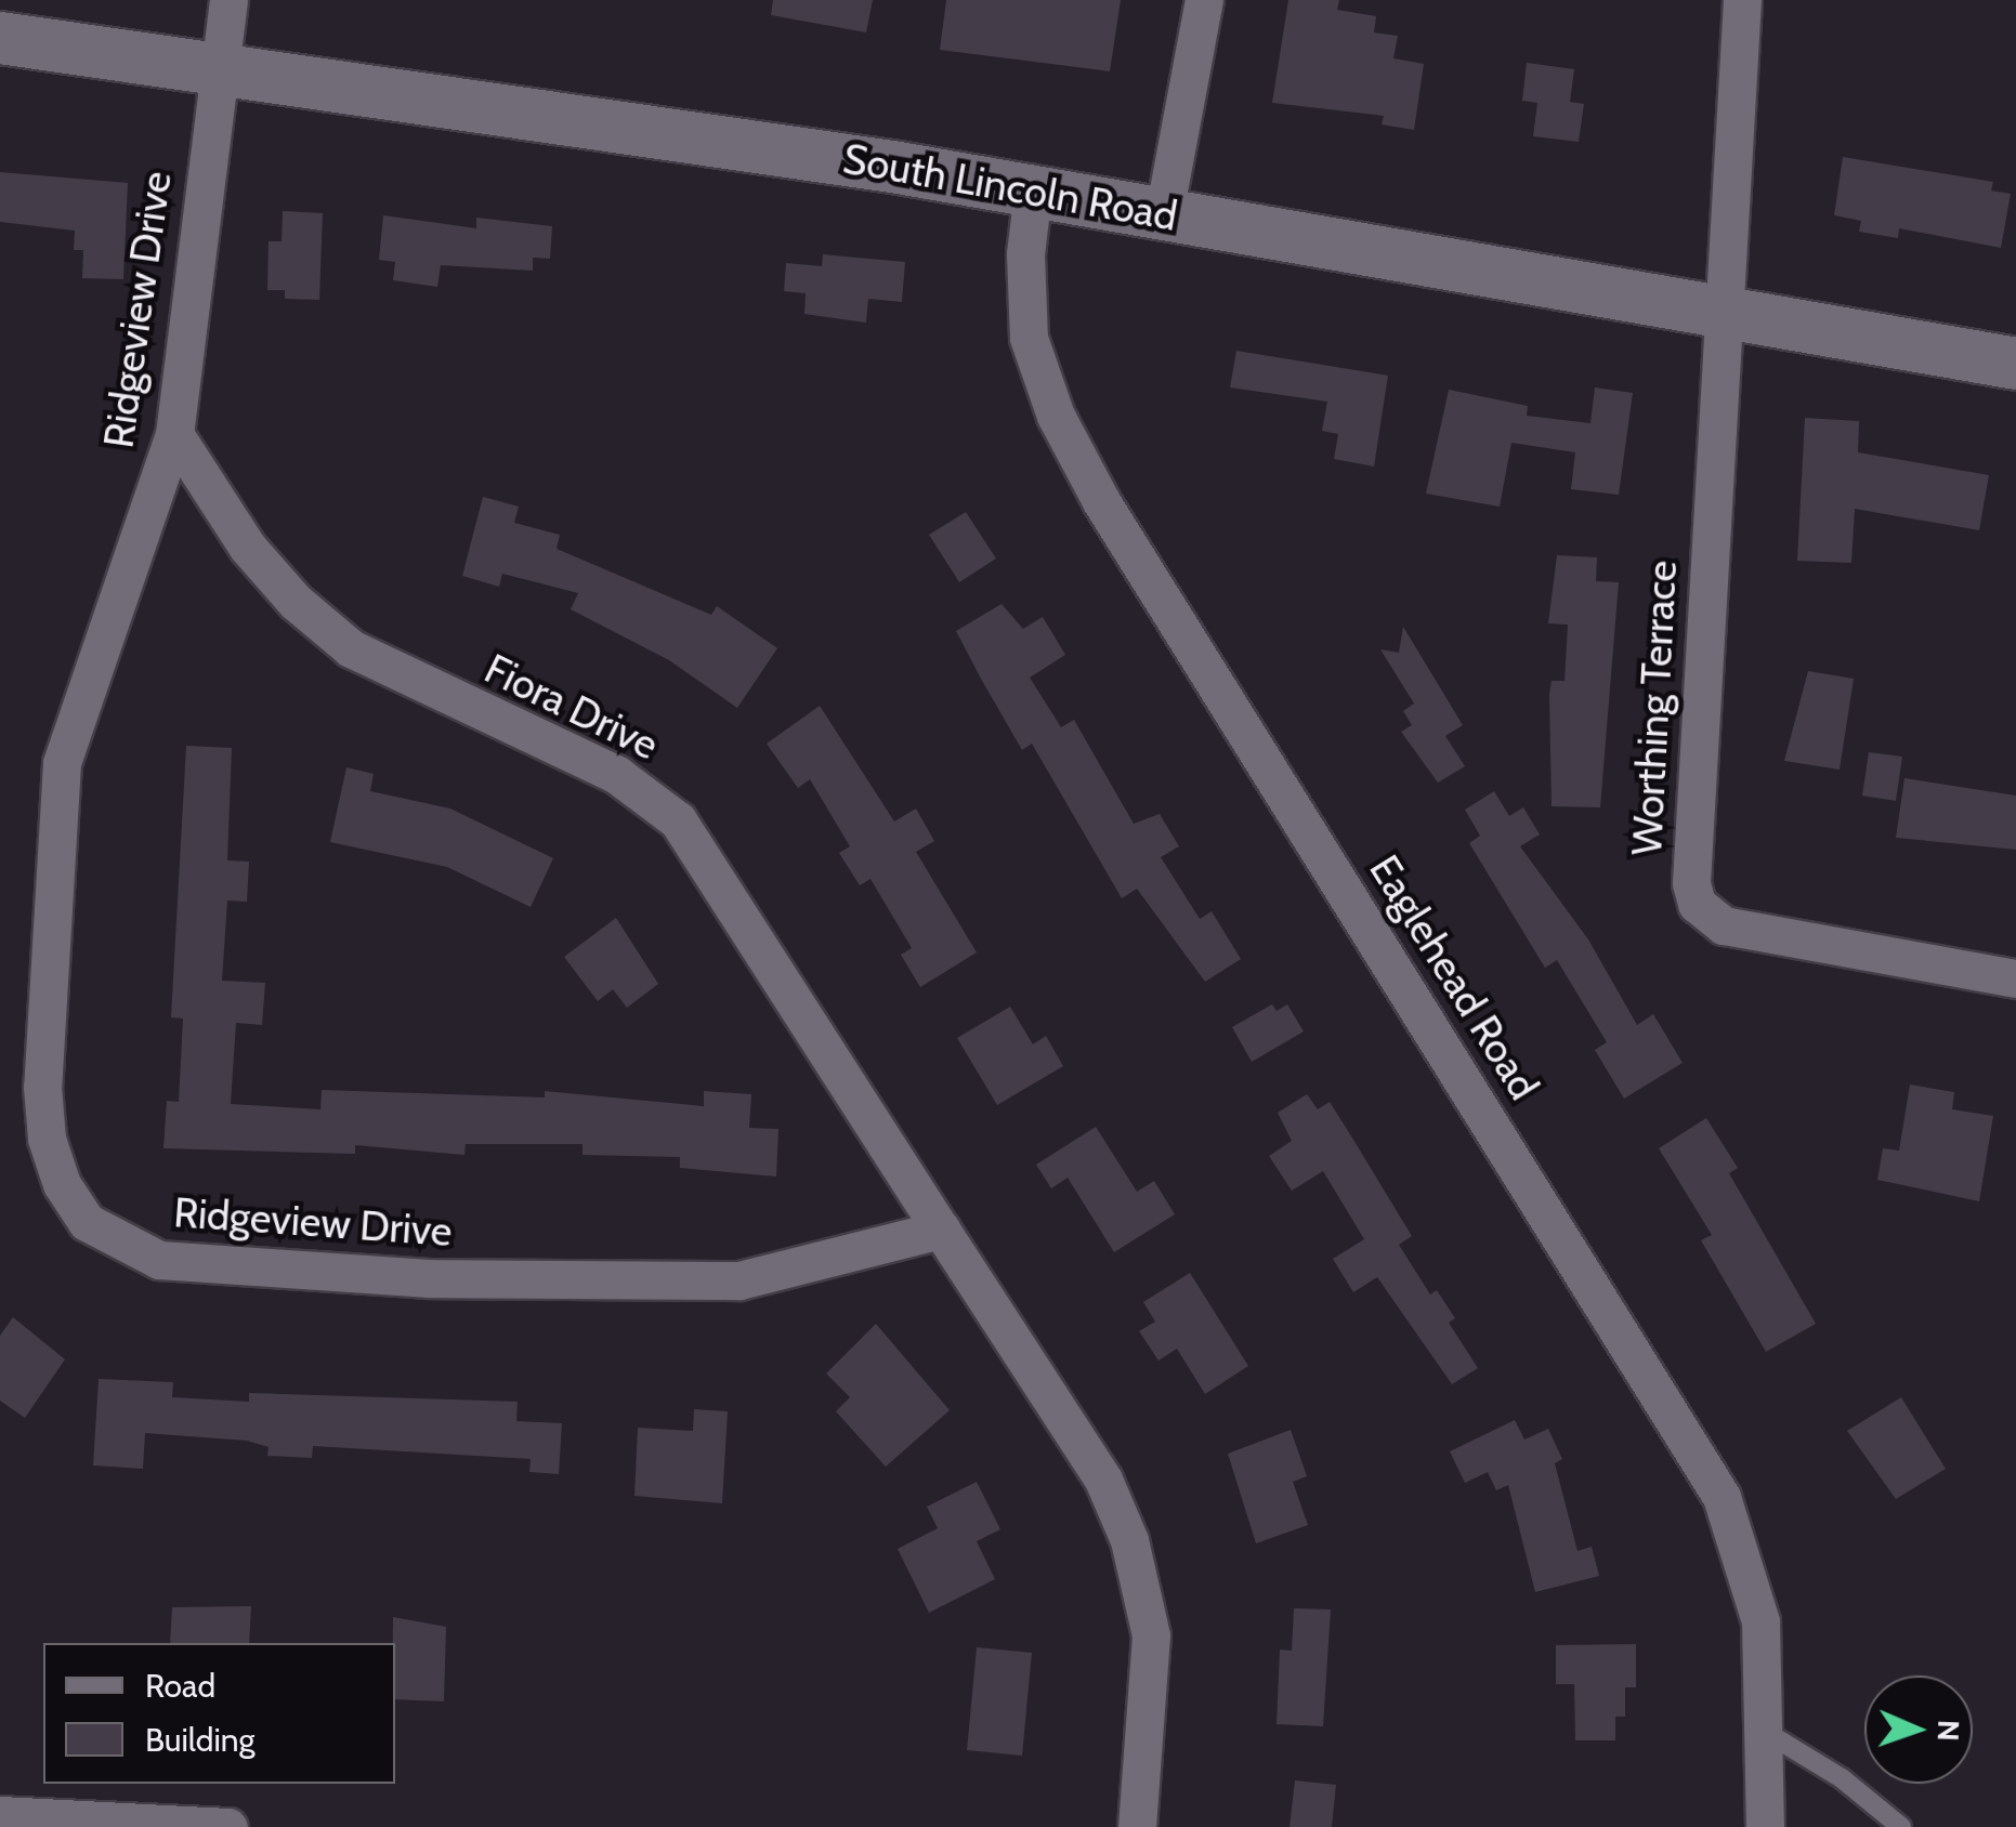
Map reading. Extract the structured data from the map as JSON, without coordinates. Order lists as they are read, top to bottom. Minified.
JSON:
{"streets":{"street":["South Lincoln Road","Ridgeview Drive","Fiora Drive","Worthing Terrace","Eaglehead Road"]},"crossings":[["South Lincoln Road","Ridgeview Drive"],["South Lincoln Road","Worthing Terrace"],["South Lincoln Road","Eaglehead Road"],["Ridgeview Drive","Fiora Drive"]],"legend":["Road","Building"],"north":"right"}
